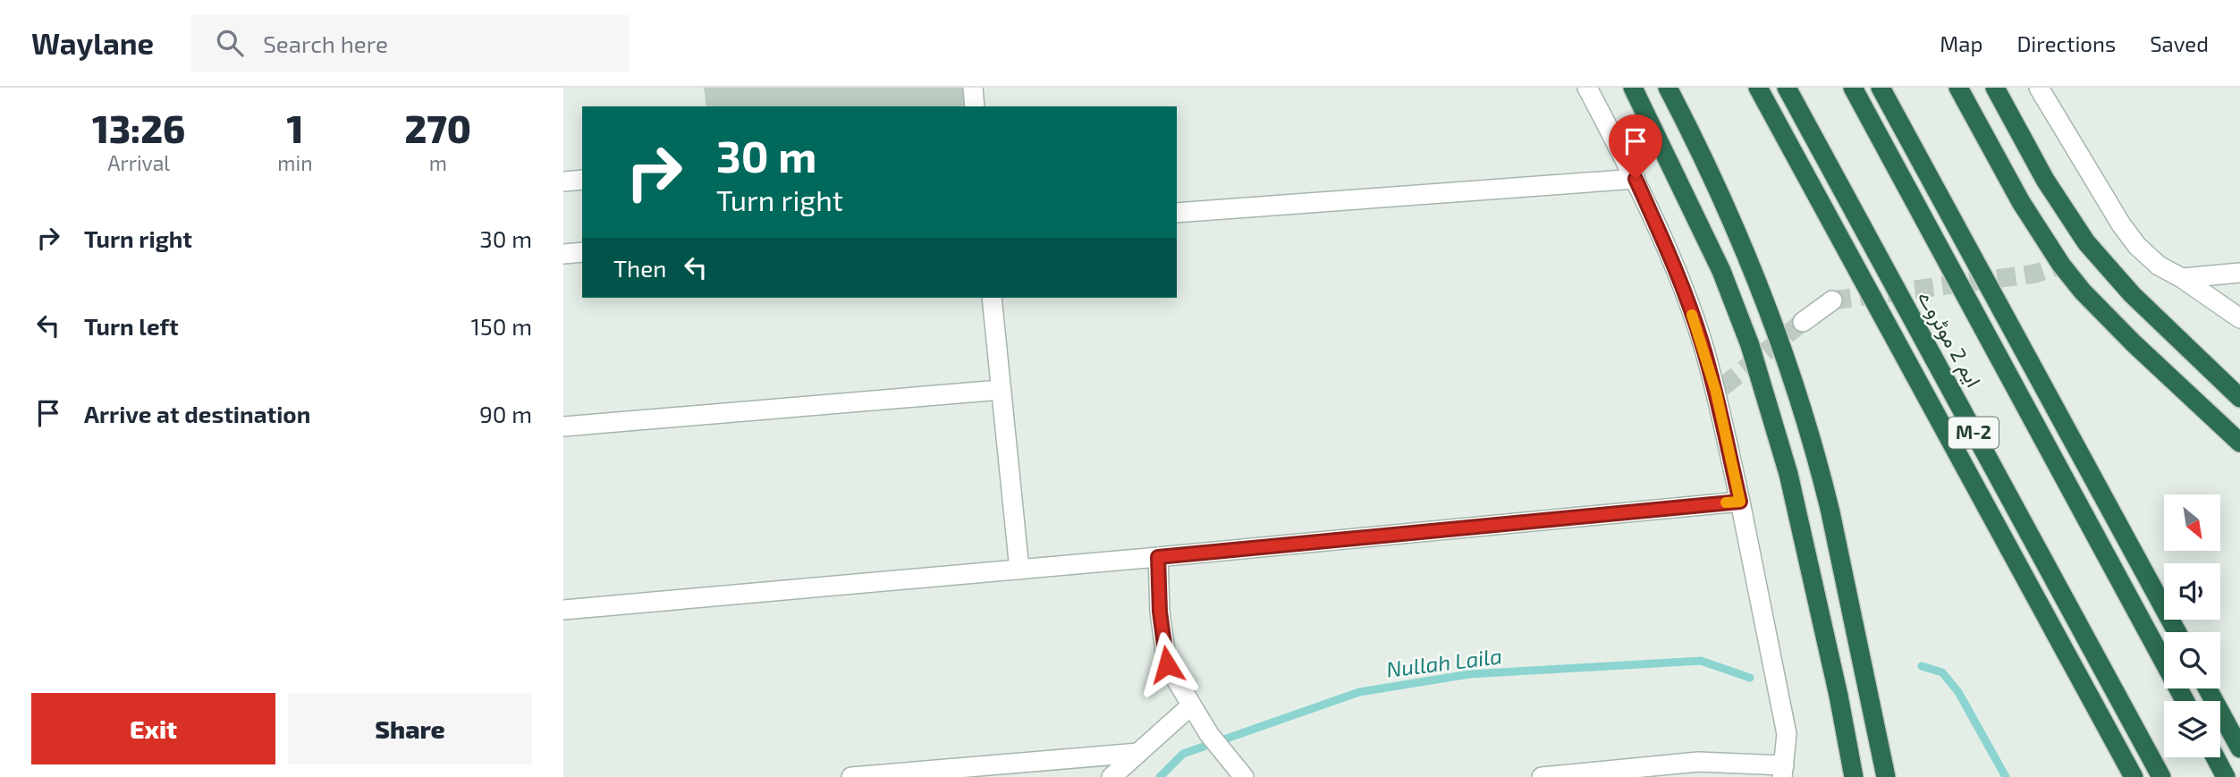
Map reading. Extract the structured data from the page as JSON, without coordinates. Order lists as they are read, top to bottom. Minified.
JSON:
{"streets":{"highway":["ایم 2 موٹروے","M-2"]},"water":["Nullah Laila"],"north":"bottom right","page":{"header":"Waylane","search":"Search here","nav":["Map","Directions","Saved"],"eta":["13:26","Arrival","1","min","270","m"],"turn":["30 m","Turn right"],"list":[{"name":"Turn right","value":"30 m"},{"name":"Turn left","value":"150 m"},{"name":"Arrive at destination","value":"90 m"}],"then":"Then","buttons":["Exit","Share"]}}
